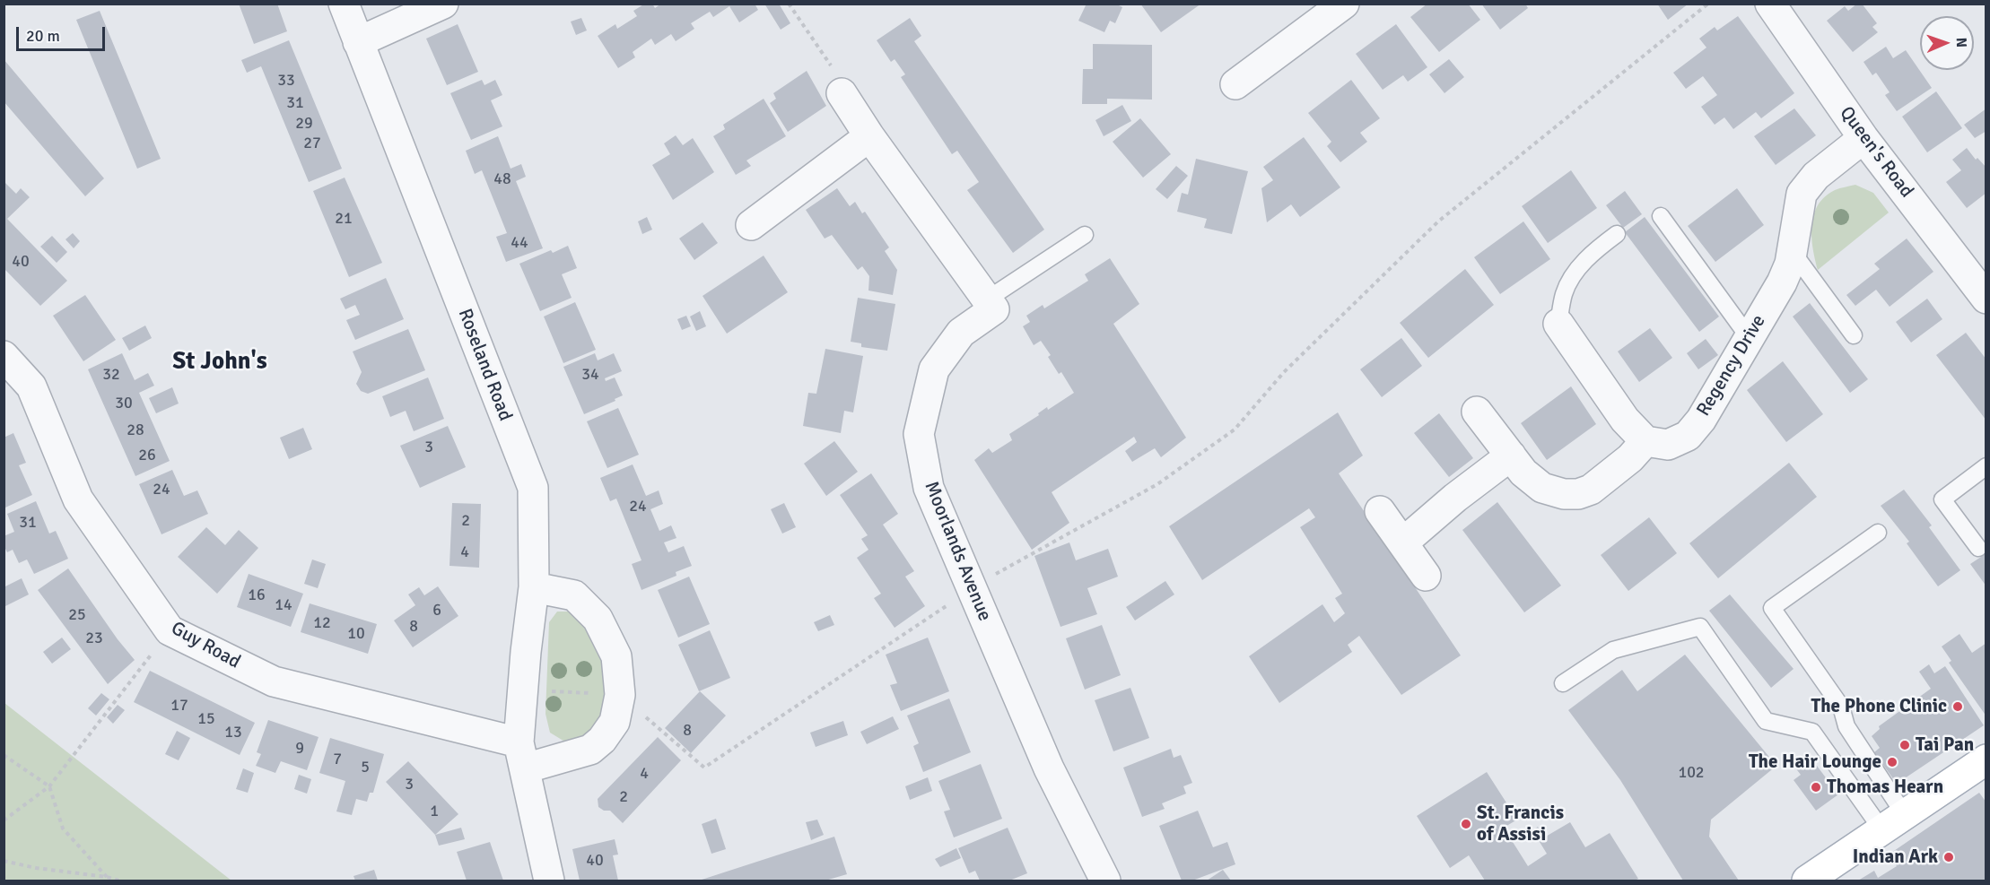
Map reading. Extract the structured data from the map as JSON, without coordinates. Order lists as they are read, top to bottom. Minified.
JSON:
{"streets":{"street":["Queen's Road","Roseland Road","Regency Drive","Moorlands Avenue","Guy Road"]},"crossings":[["Queen's Road","Regency Drive"],["Roseland Road","Guy Road"]],"districts":["St John's"],"places":["The Phone Clinic","Tai Pan","The Hair Lounge","Thomas Hearn","St. Francis of Assisi","Indian Ark"],"house_numbers":["33","31","29","27","48","21","44","40","32","34","30","28","3","26","24","24","2","31","4","16","14","6","25","12","8","10","23","17","15","8","13","9","7","5","102","4","3","2","1","40"],"scale_bar":"20 m","north":"right"}
